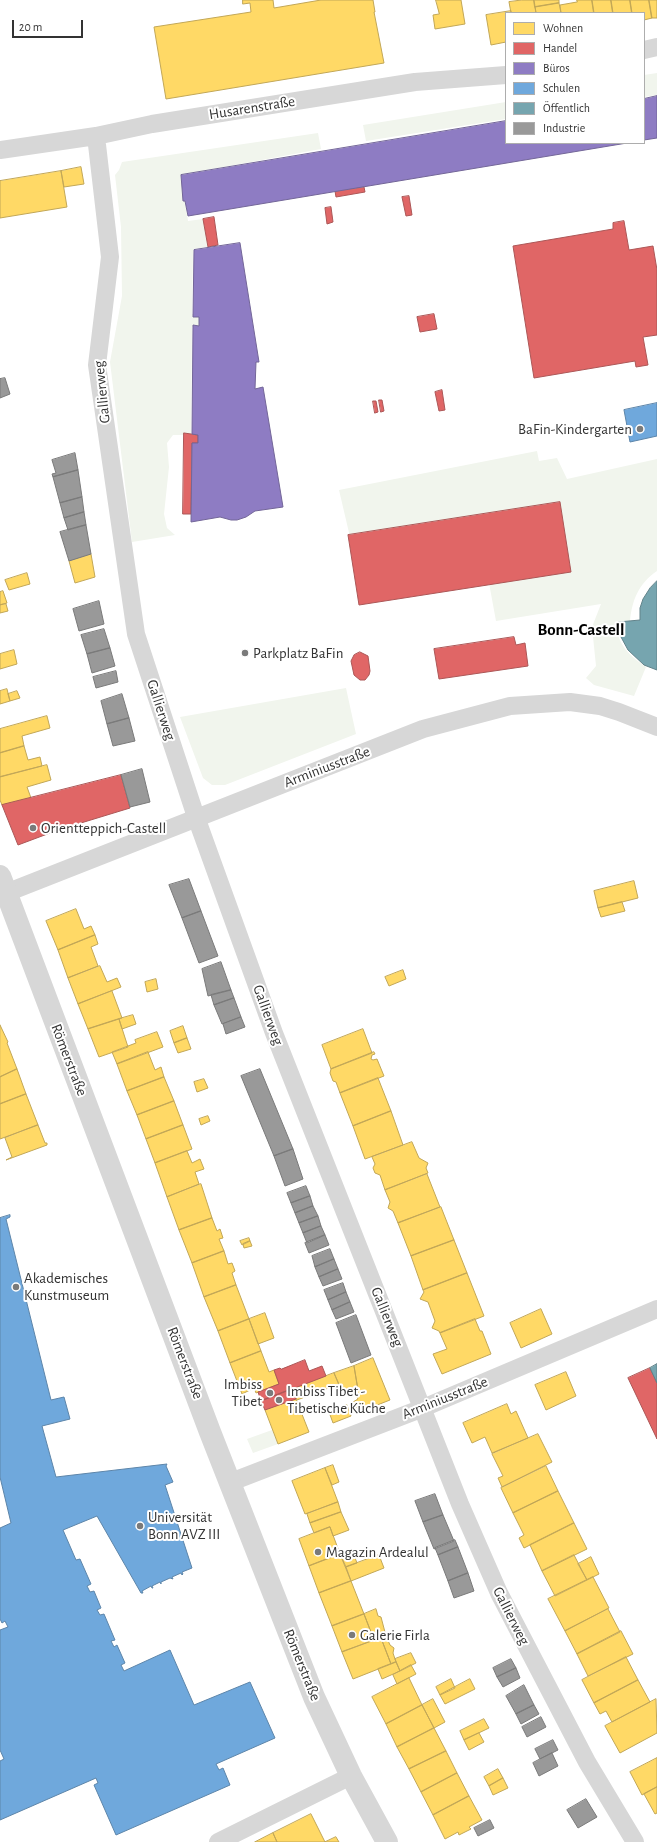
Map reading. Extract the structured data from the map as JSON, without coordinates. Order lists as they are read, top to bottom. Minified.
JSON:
{"streets":{"street":["Husarenstraße","Gallierweg","Arminiusstraße","Römerstraße"]},"crossings":[["Husarenstraße","Gallierweg"],["Gallierweg","Arminiusstraße"],["Arminiusstraße","Römerstraße"]],"districts":["Bonn-Castell"],"places":["BaFin-Kindergarten","Parkplatz BaFin","Orientteppich-Castell","Akademisches Kunstmuseum","Imbiss Tibet","Imbiss Tibet - Tibetische Küche","Universität Bonn AVZ III","Magazin Ardealul","Galerie Firla"],"legend":["Wohnen","Handel","Büros","Schulen","Öffentlich","Industrie"],"scale_bar":"20 m"}
